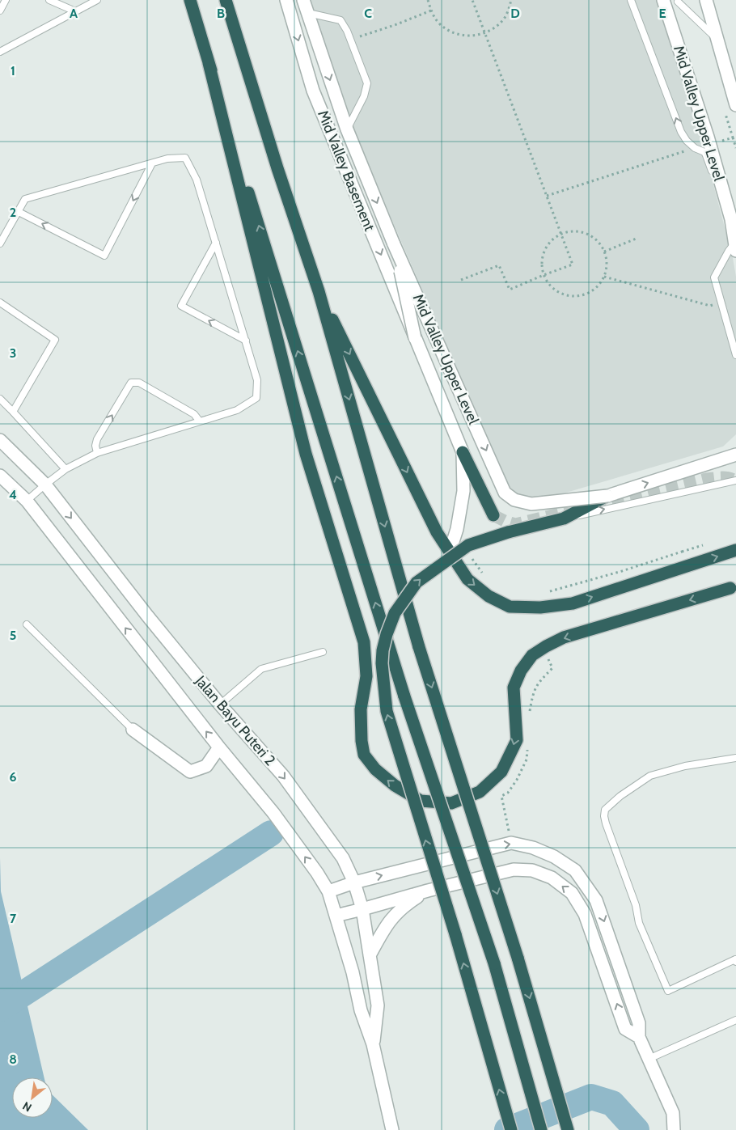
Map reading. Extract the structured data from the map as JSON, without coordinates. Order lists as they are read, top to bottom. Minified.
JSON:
{"streets":{"street":["Mid Valley Upper Level","Mid Valley Basement","Jalan Bayu Puteri 2"]},"one_way":["Mid Valley Upper Level","Mid Valley Basement"],"north":"bottom left","grid":{"columns":["A","B","C","D","E"],"rows":["1","2","3","4","5","6","7","8"]}}
